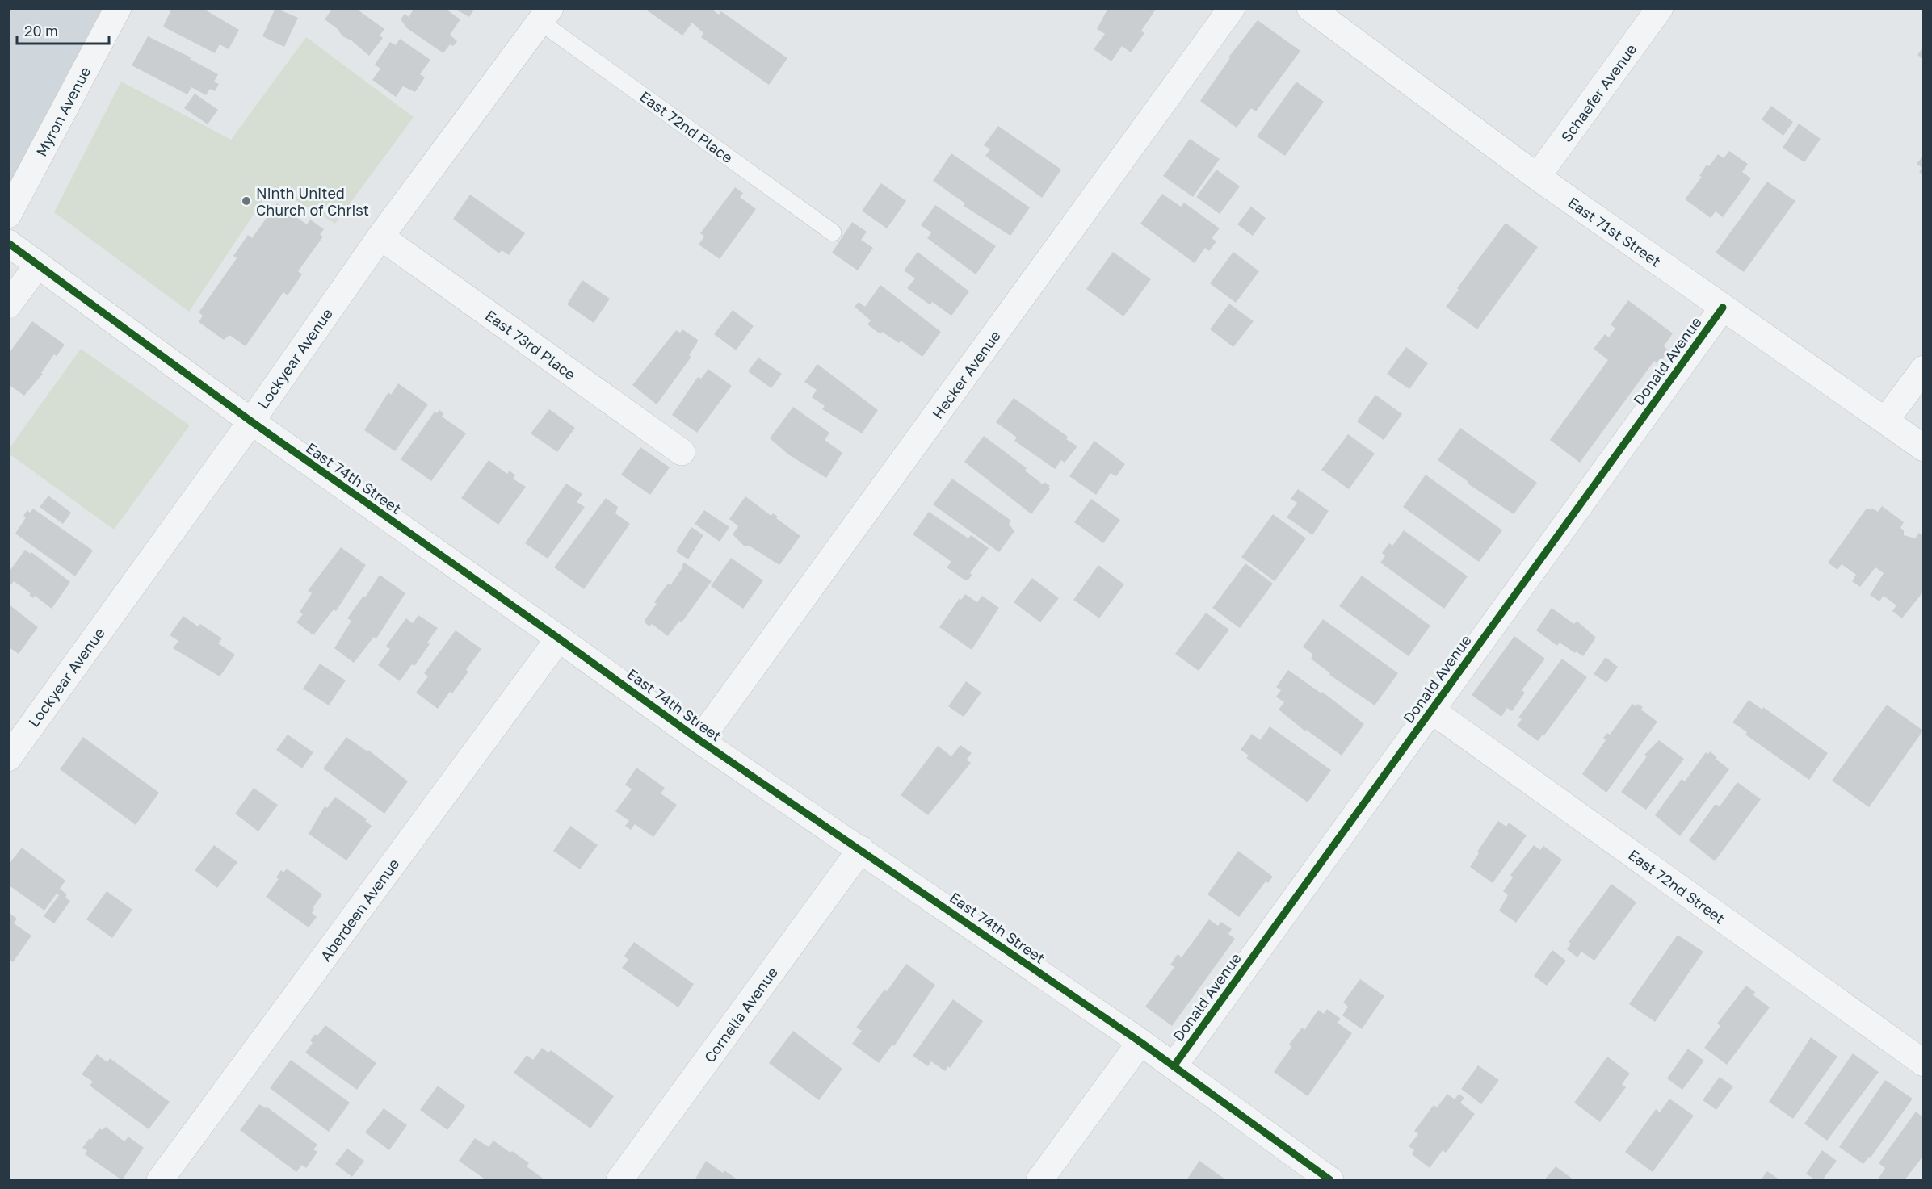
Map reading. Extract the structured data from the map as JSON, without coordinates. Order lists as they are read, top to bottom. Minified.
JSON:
{"streets":{"street":["Schaefer Avenue","Myron Avenue","East 71st Street","East 73rd Place","Lockyear Avenue","Donald Avenue","Hecker Avenue","East 74th Street","East 72nd Street","Aberdeen Avenue","Cornelia Avenue"],"lane":["East 72nd Place"]},"crossings":[["Schaefer Avenue","East 71st Street"],["East 72nd Place","Lockyear Avenue"],["East 71st Street","Donald Avenue"],["East 73rd Place","Lockyear Avenue"],["Lockyear Avenue","East 74th Street"],["Donald Avenue","East 74th Street"],["Donald Avenue","East 72nd Street"],["Hecker Avenue","East 74th Street"],["East 74th Street","Aberdeen Avenue"],["East 74th Street","Cornelia Avenue"]],"places":["Ninth United Church of Christ"],"scale_bar":"20 m"}
